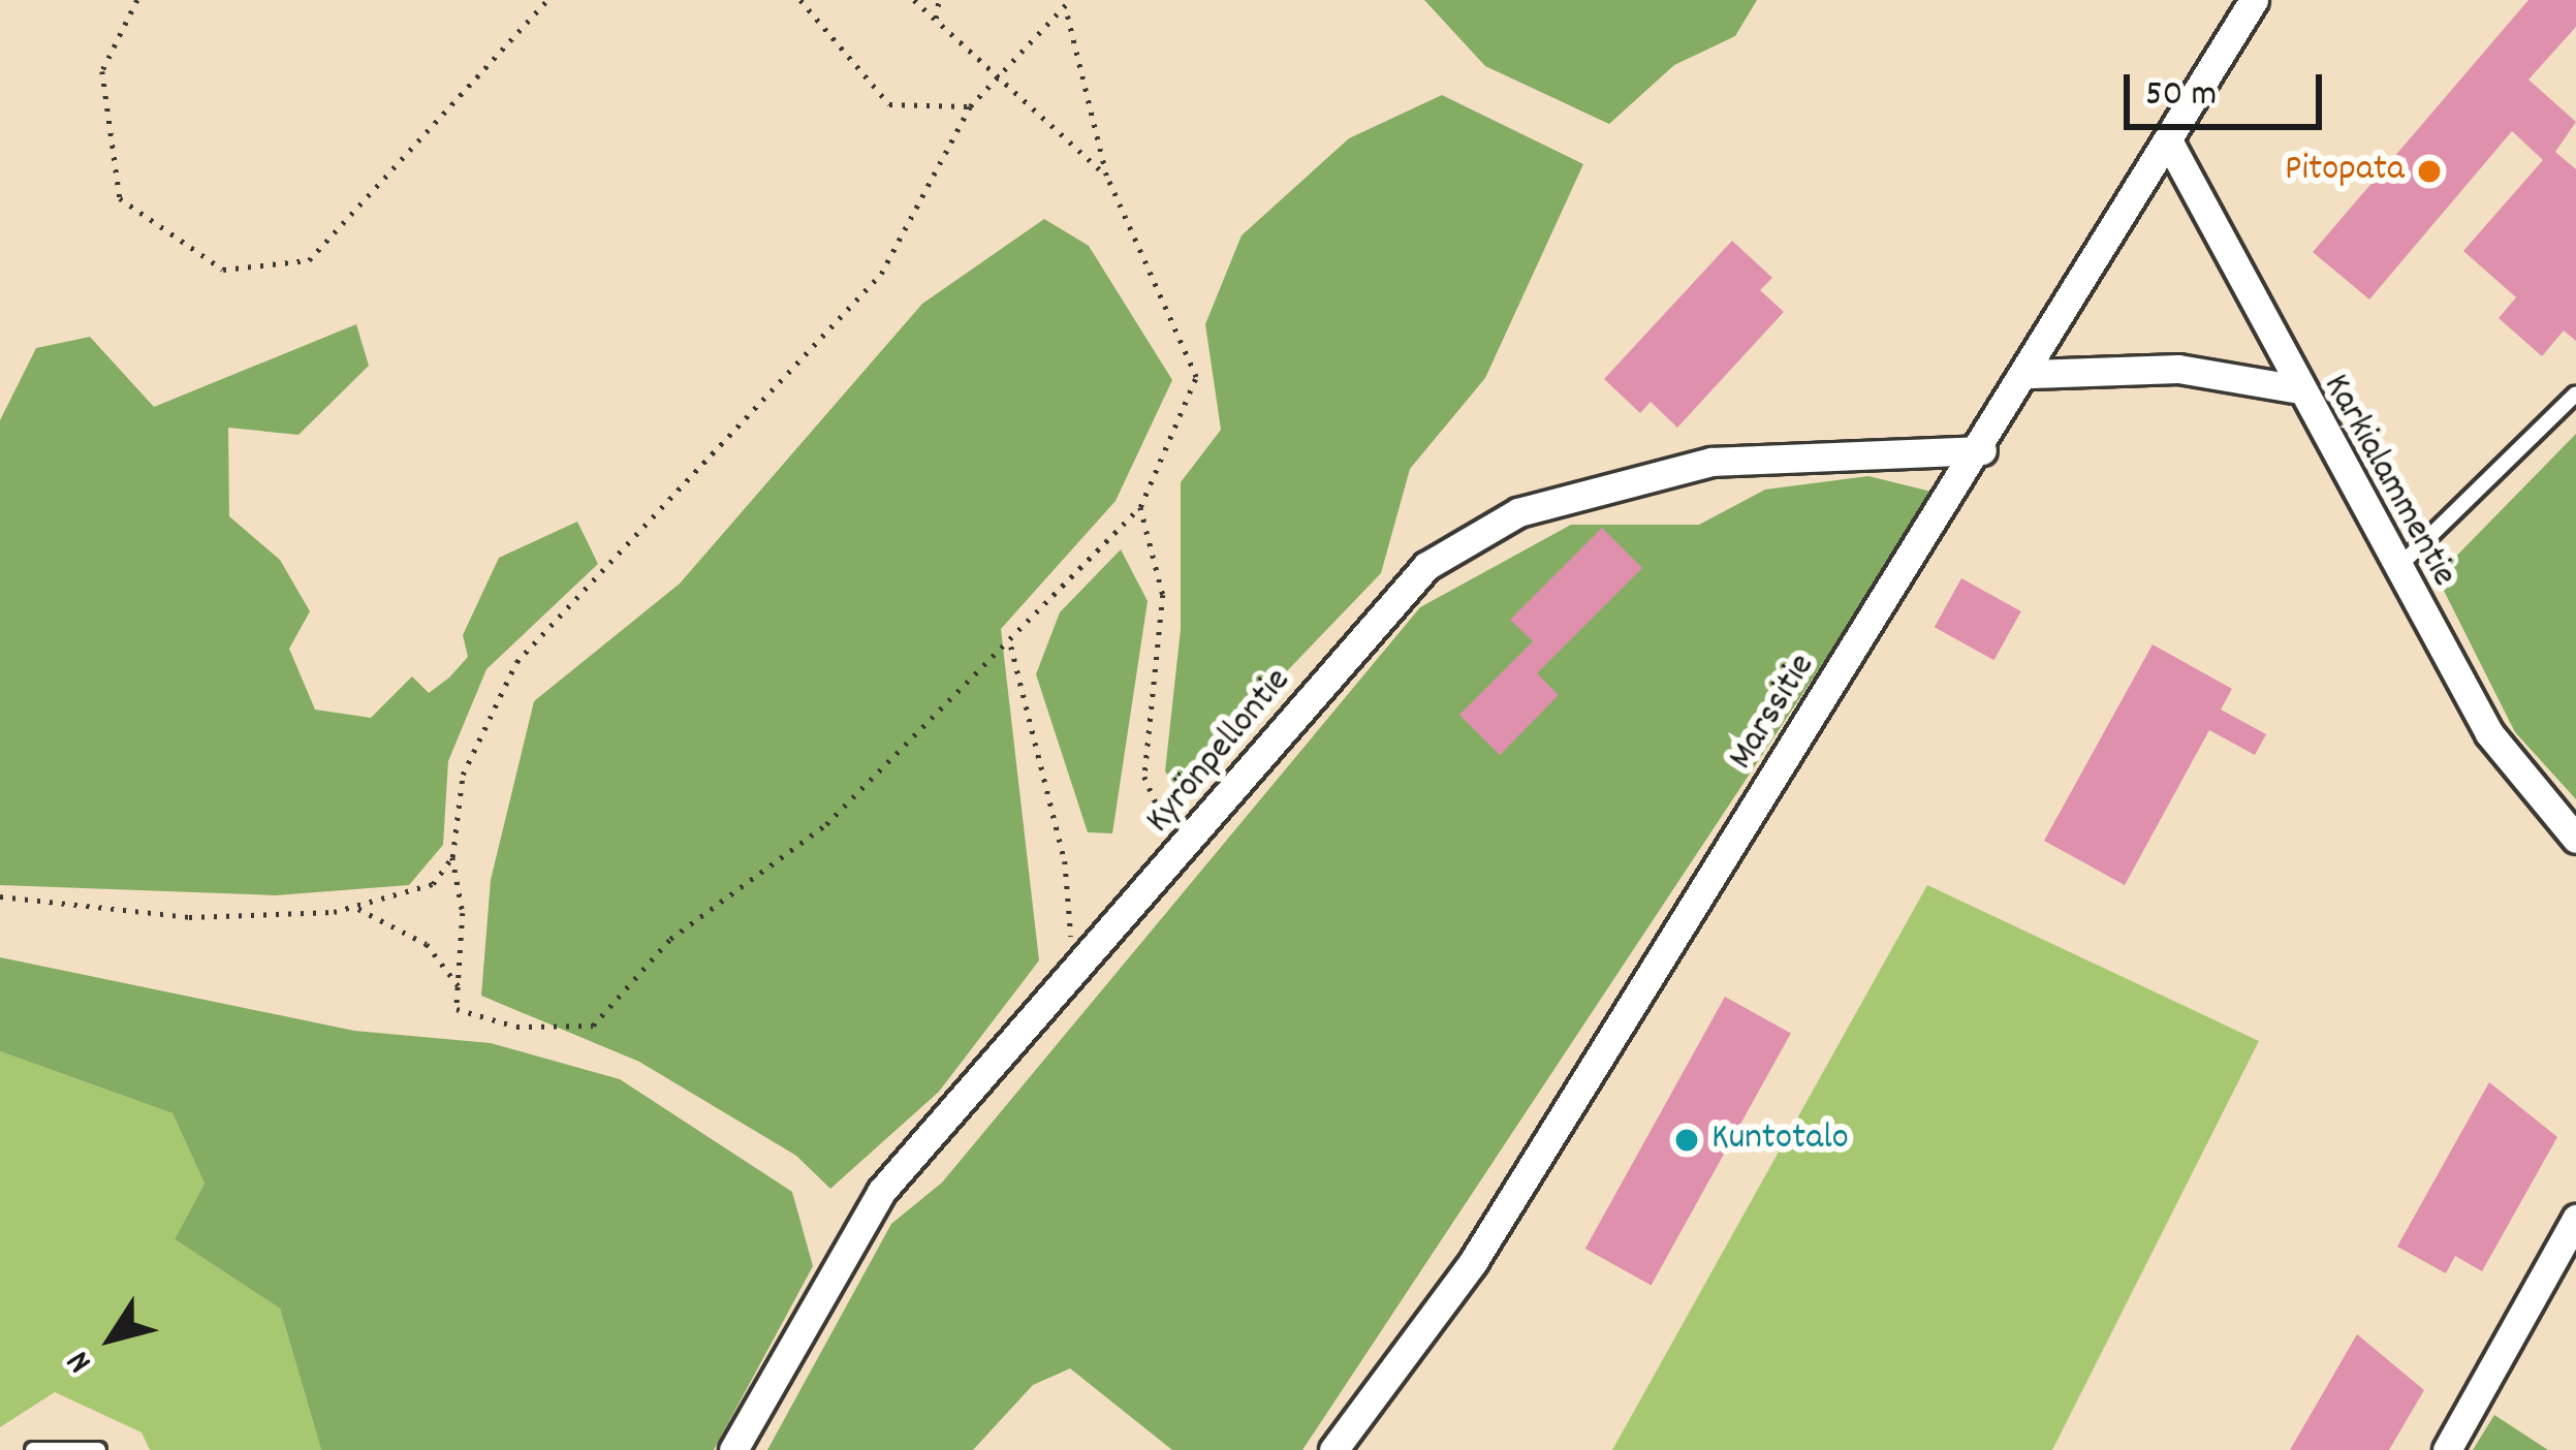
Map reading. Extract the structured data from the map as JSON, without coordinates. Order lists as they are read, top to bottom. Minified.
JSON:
{"streets":{"street":["Karkialammentie","Marssitie","Kyrönpellontie"]},"crossings":[["Karkialammentie","Marssitie"],["Marssitie","Kyrönpellontie"]],"places":["Pitopata","Kuntotalo"],"scale_bar":"50 m","north":"bottom left"}
